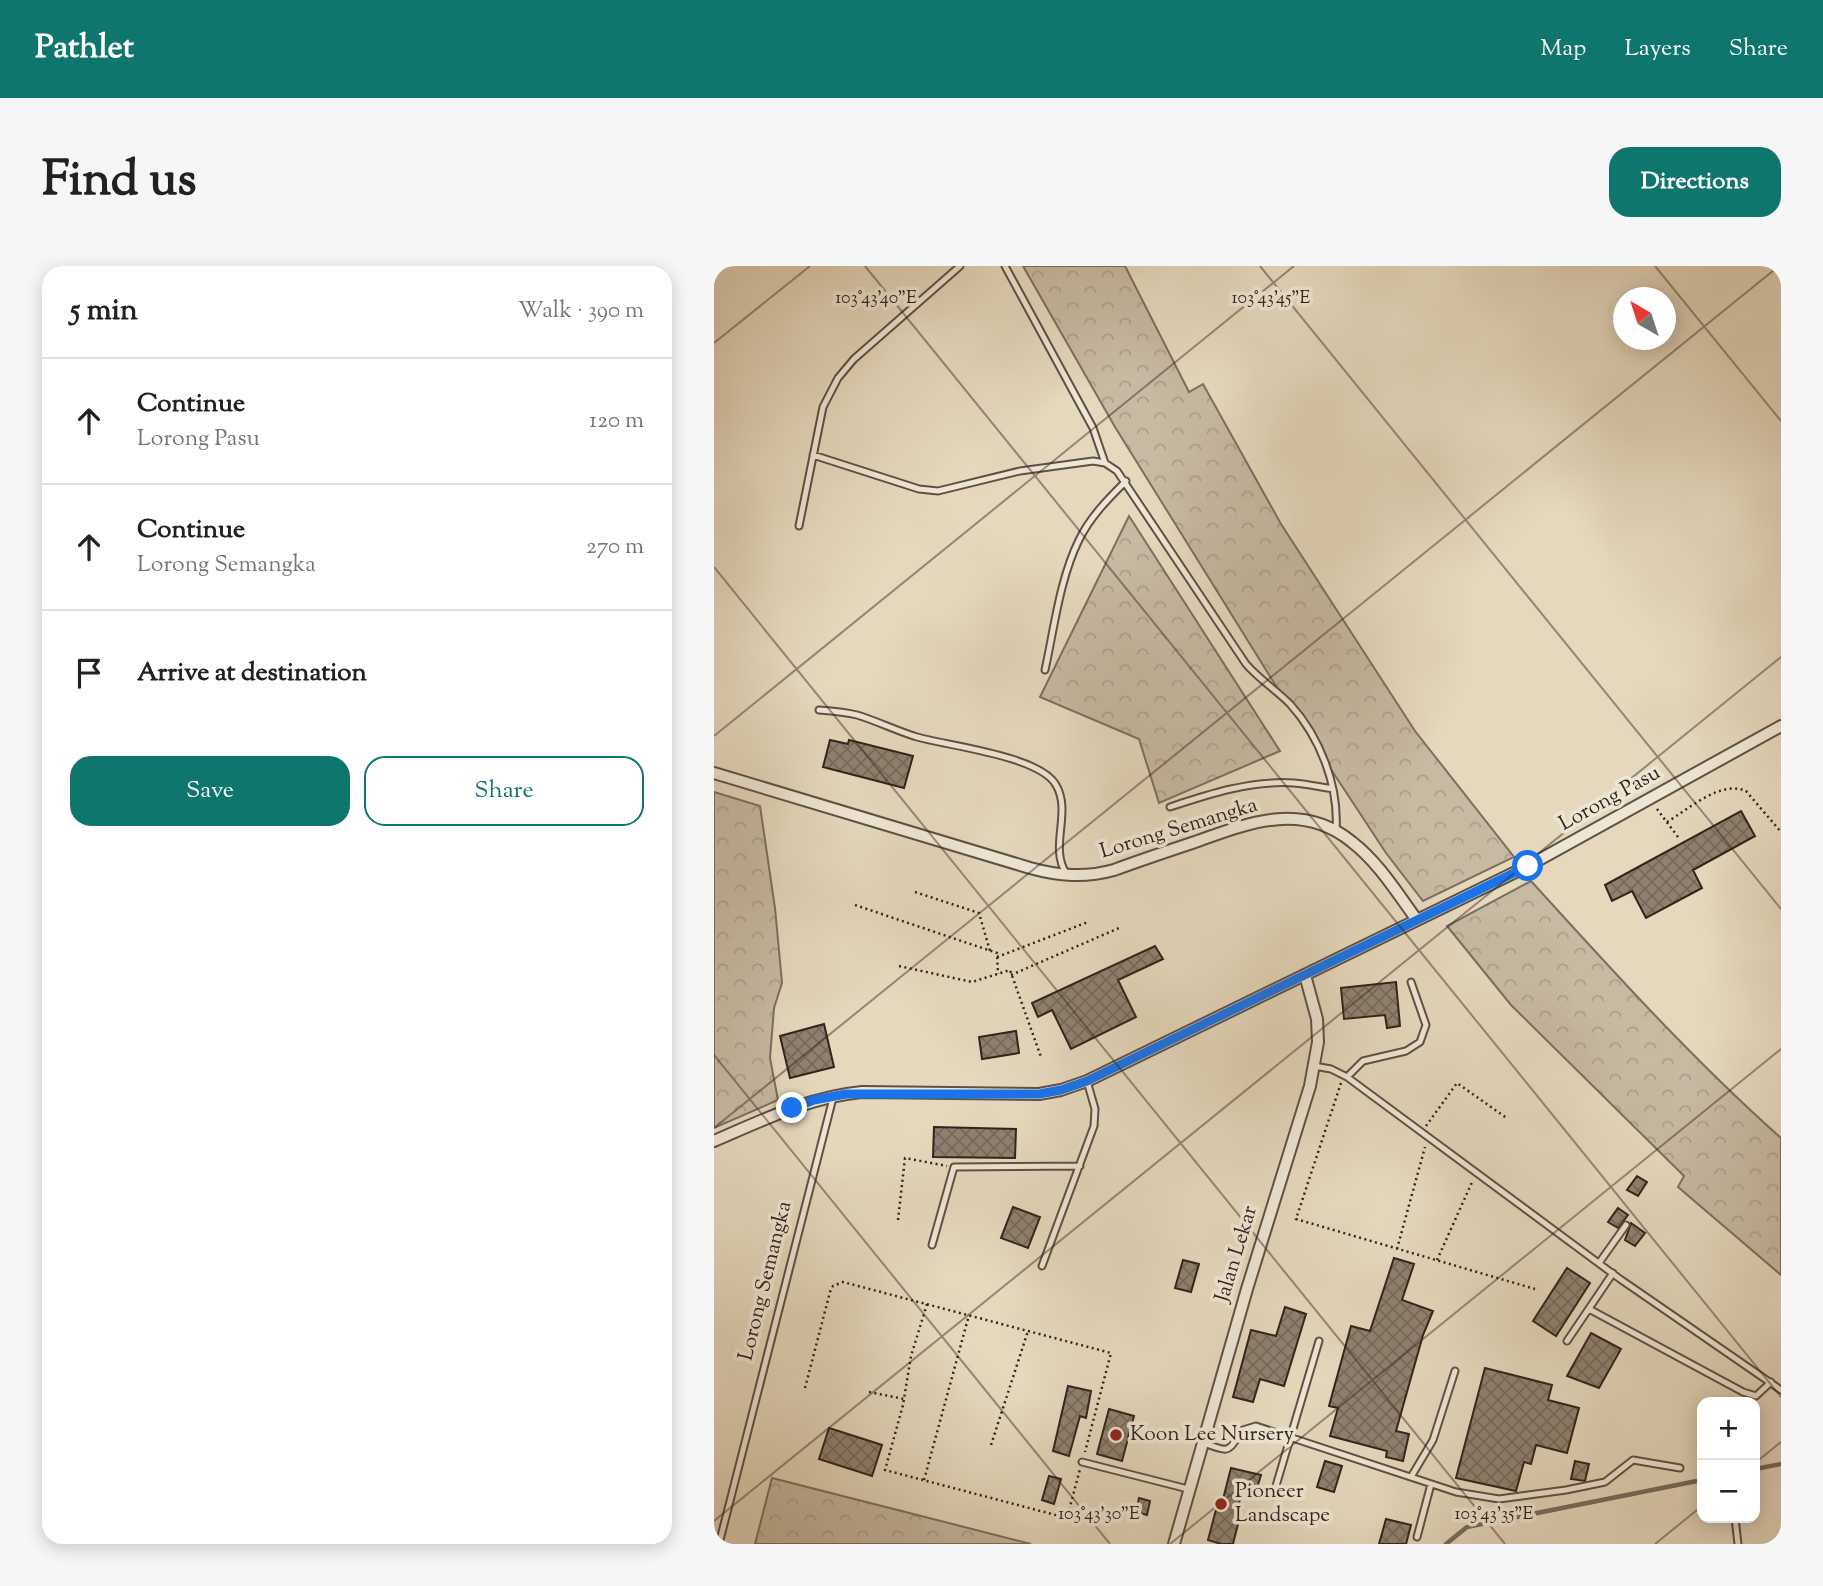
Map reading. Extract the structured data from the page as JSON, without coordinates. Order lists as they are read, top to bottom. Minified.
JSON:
{"streets":{"street":["Lorong Pasu","Lorong Semangka","Jalan Lekar"]},"crossings":[["Lorong Pasu","Lorong Semangka"],["Lorong Pasu","Jalan Lekar"]],"places":["Koon Lee Nursery","Pioneer Landscape"],"north":"top left","page":{"header":"Pathlet","nav":["Map","Layers","Share"],"title":"Find us","buttons":["Directions",["Save","Share"]],"heading":["5 min","Walk · 390 m"],"list":[["Continue","Lorong Pasu","120 m"],["Continue","Lorong Semangka","270 m"],"Arrive at destination"],"map_buttons":["+","−"]},"coordinates":["103°43'45\"E","103°43'40\"E","103°43'30\"E","103°43'35\"E"]}
